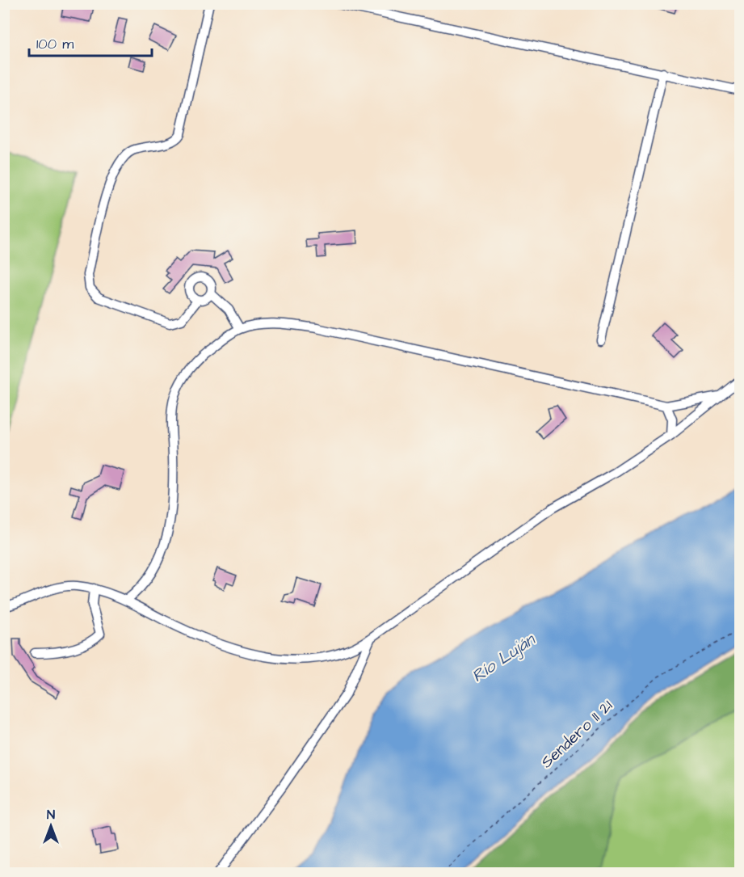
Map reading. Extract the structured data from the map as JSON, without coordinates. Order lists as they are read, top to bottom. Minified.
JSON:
{"streets":{"path":["Sendero 11 21"]},"water":["Río Luján"],"scale_bar":"100 m","north":"top"}
